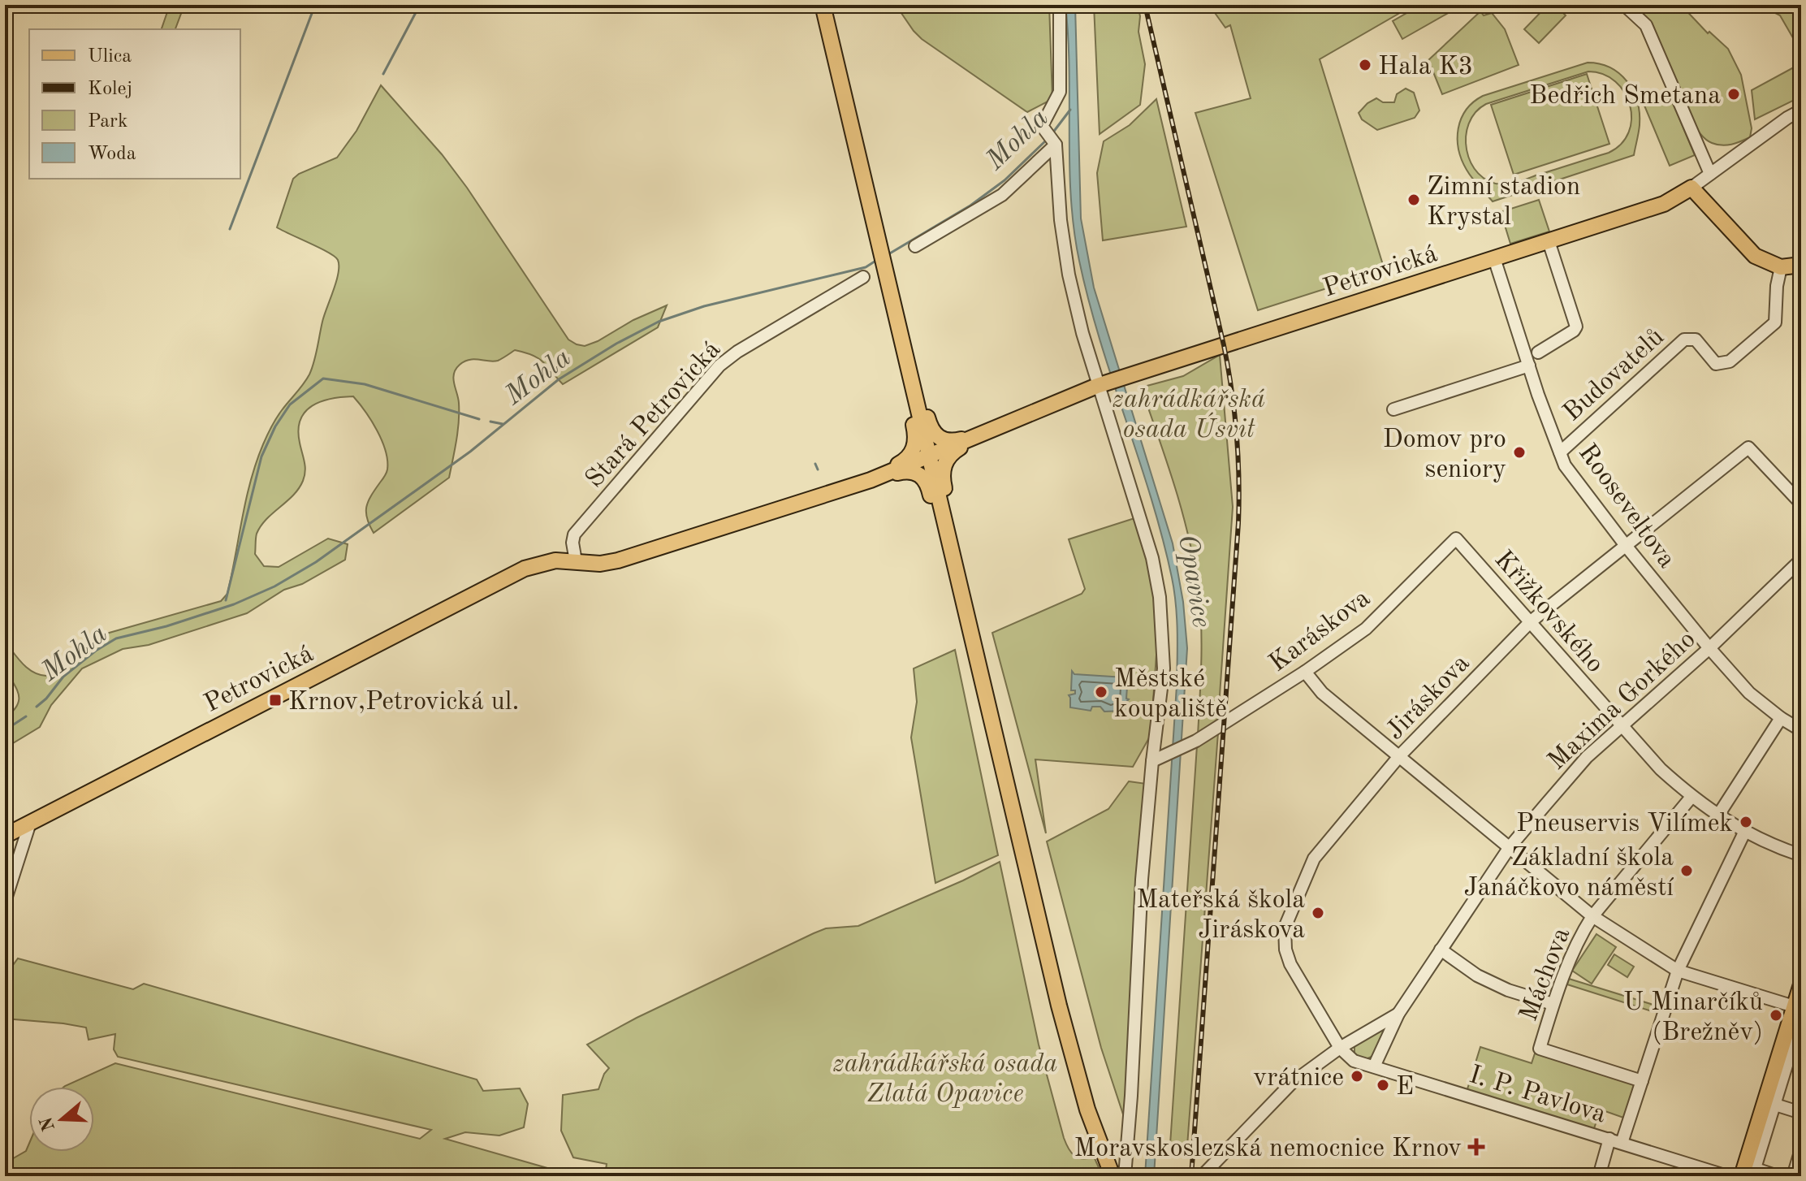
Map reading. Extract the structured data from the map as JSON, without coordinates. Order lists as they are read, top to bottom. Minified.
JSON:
{"streets":{"main road":["Petrovická"],"street":["Budovatelů","Stará Petrovická","Rooseveltova","Křižkovského","Karáskova","Jiráskova","Maxima Gorkého","Máchova","I. P. Pavlova"]},"crossings":[["Petrovická","Stará Petrovická"],["Petrovická","Rooseveltova"],["Budovatelů","Rooseveltova"],["Rooseveltova","Jiráskova"],["Rooseveltova","Maxima Gorkého"],["Křižkovského","Karáskova"],["Křižkovského","Jiráskova"],["Křižkovského","Maxima Gorkého"],["Křižkovského","Máchova"],["Jiráskova","Maxima Gorkého"],["Jiráskova","I. P. Pavlova"],["Maxima Gorkého","I. P. Pavlova"]],"water":["Mohla","Opavice"],"parks":["zahrádkářská osada Úsvit","zahrádkářská osada Zlatá Opavice"],"places":{"other":["Hala K3","Bedřich Smetana","Zimní stadion Krystal","Domov pro seniory","Městské koupaliště","Pneuservis Vilímek","Základní škola Janáčkovo náměstí","Mateřská škola Jiráskova","U Minarčíků (Brežněv)","vrátnice","E"],"transit":["Krnov,Petrovická ul."],"health":["Moravskoslezská nemocnice Krnov"]},"legend":["Ulica","Kolej","Park","Woda"],"north":"left"}
